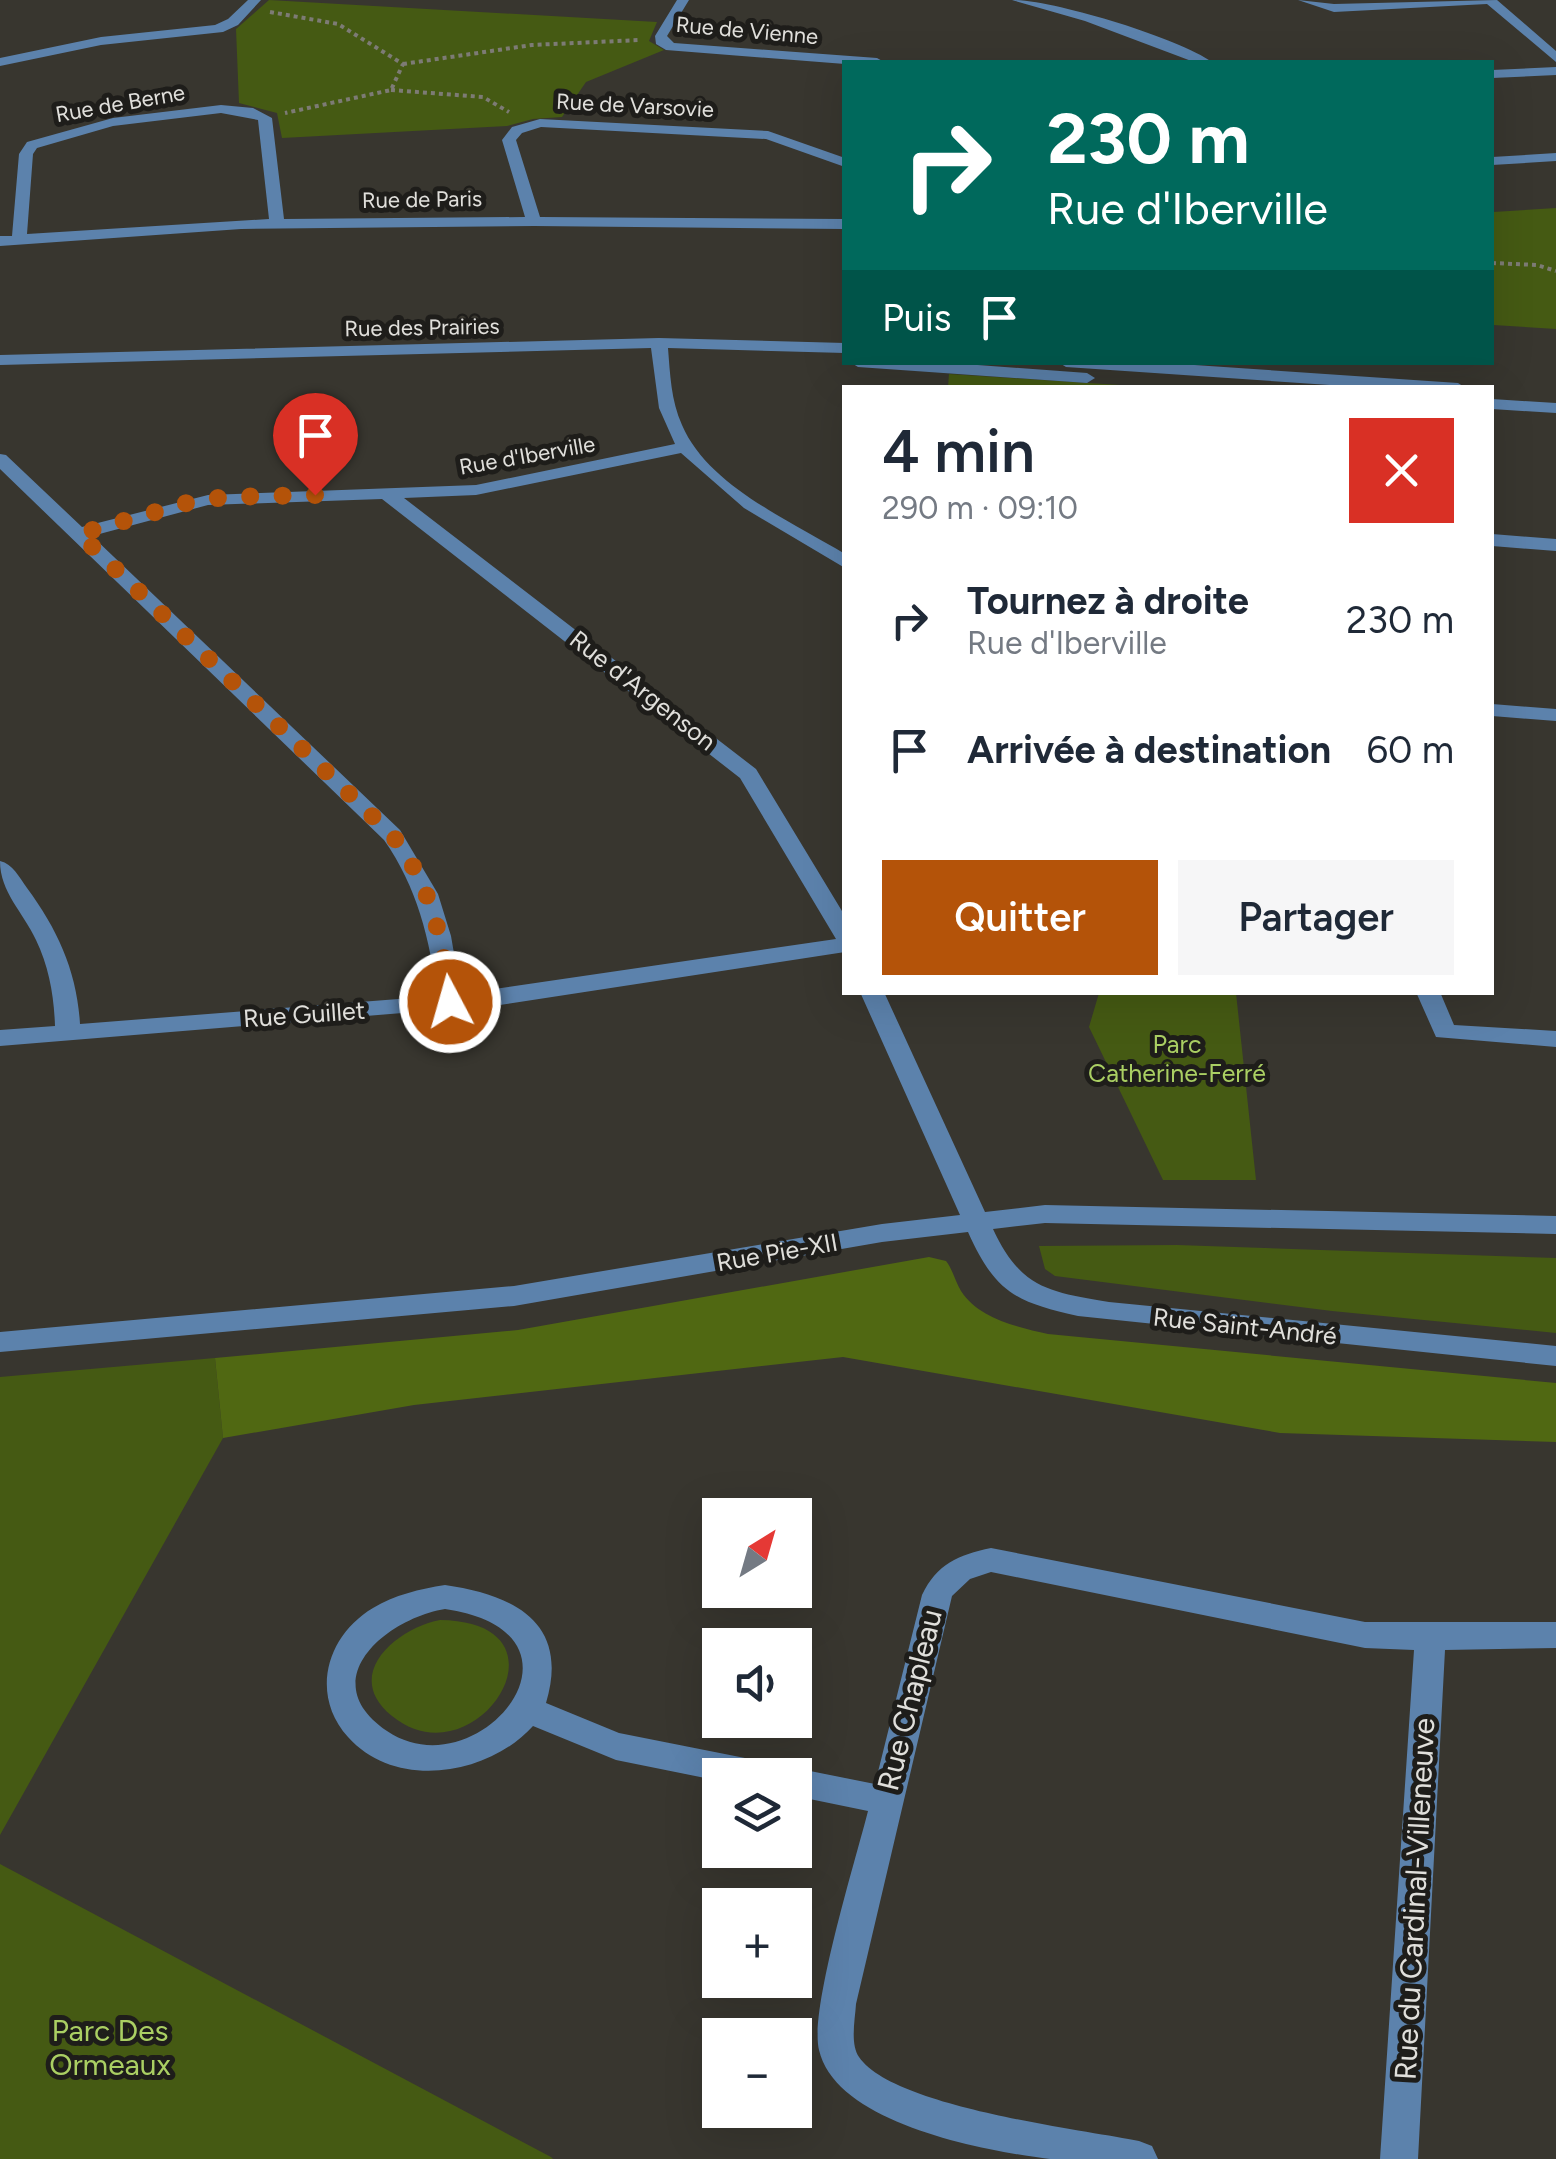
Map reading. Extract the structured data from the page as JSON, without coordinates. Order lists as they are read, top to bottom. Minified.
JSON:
{"streets":{"street":["Rue de Vienne","Rue de Berne","Rue de Varsovie","Rue de Paris","Rue des Prairies","Rue d'Iberville","Rue d'Argenson","Rue Guillet","Rue Pie-XII","Rue Saint-André","Rue Chapleau","Rue du Cardinal-Villeneuve"]},"crossings":[["Rue de Berne","Rue de Paris"],["Rue de Varsovie","Rue de Paris"],["Rue d'Iberville","Rue d'Argenson"],["Rue Pie-XII","Rue Saint-André"],["Rue Chapleau","Rue du Cardinal-Villeneuve"]],"parks":["Parc Catherine-Ferré","Parc Des Ormeaux"],"north":"top right","page":{"turn":["230 m","Rue d'Iberville"],"then":"Puis","heading":["4 min","290 m · 09:10"],"list":[{"name":"Tournez à droite","note":"Rue d'Iberville","value":"230 m"},{"name":"Arrivée à destination","value":"60 m"}],"buttons":["Quitter","Partager"],"map_buttons":["+","−"]}}
